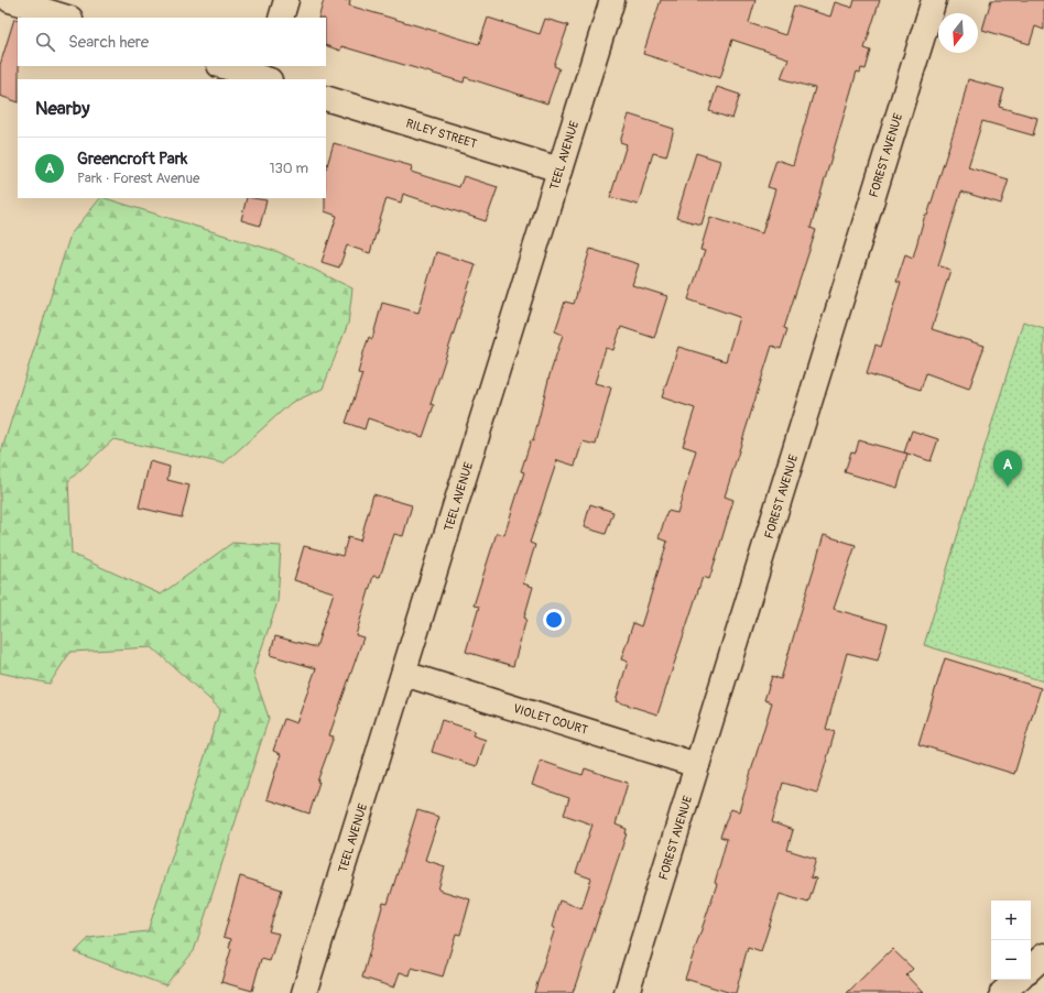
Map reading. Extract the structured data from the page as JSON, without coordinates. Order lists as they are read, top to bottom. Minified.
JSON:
{"streets":{"street":["RILEY STREET","TEEL AVENUE","FOREST AVENUE","VIOLET COURT"]},"crossings":[["RILEY STREET","TEEL AVENUE"],["TEEL AVENUE","VIOLET COURT"],["FOREST AVENUE","VIOLET COURT"]],"north":"bottom","page":{"search":"Search here","heading":"Nearby","list":[{"mark":"A","name":"Greencroft Park","note":"Park · Forest Avenue","value":"130 m"}],"pins":"A","map_buttons":["+","−"]}}
